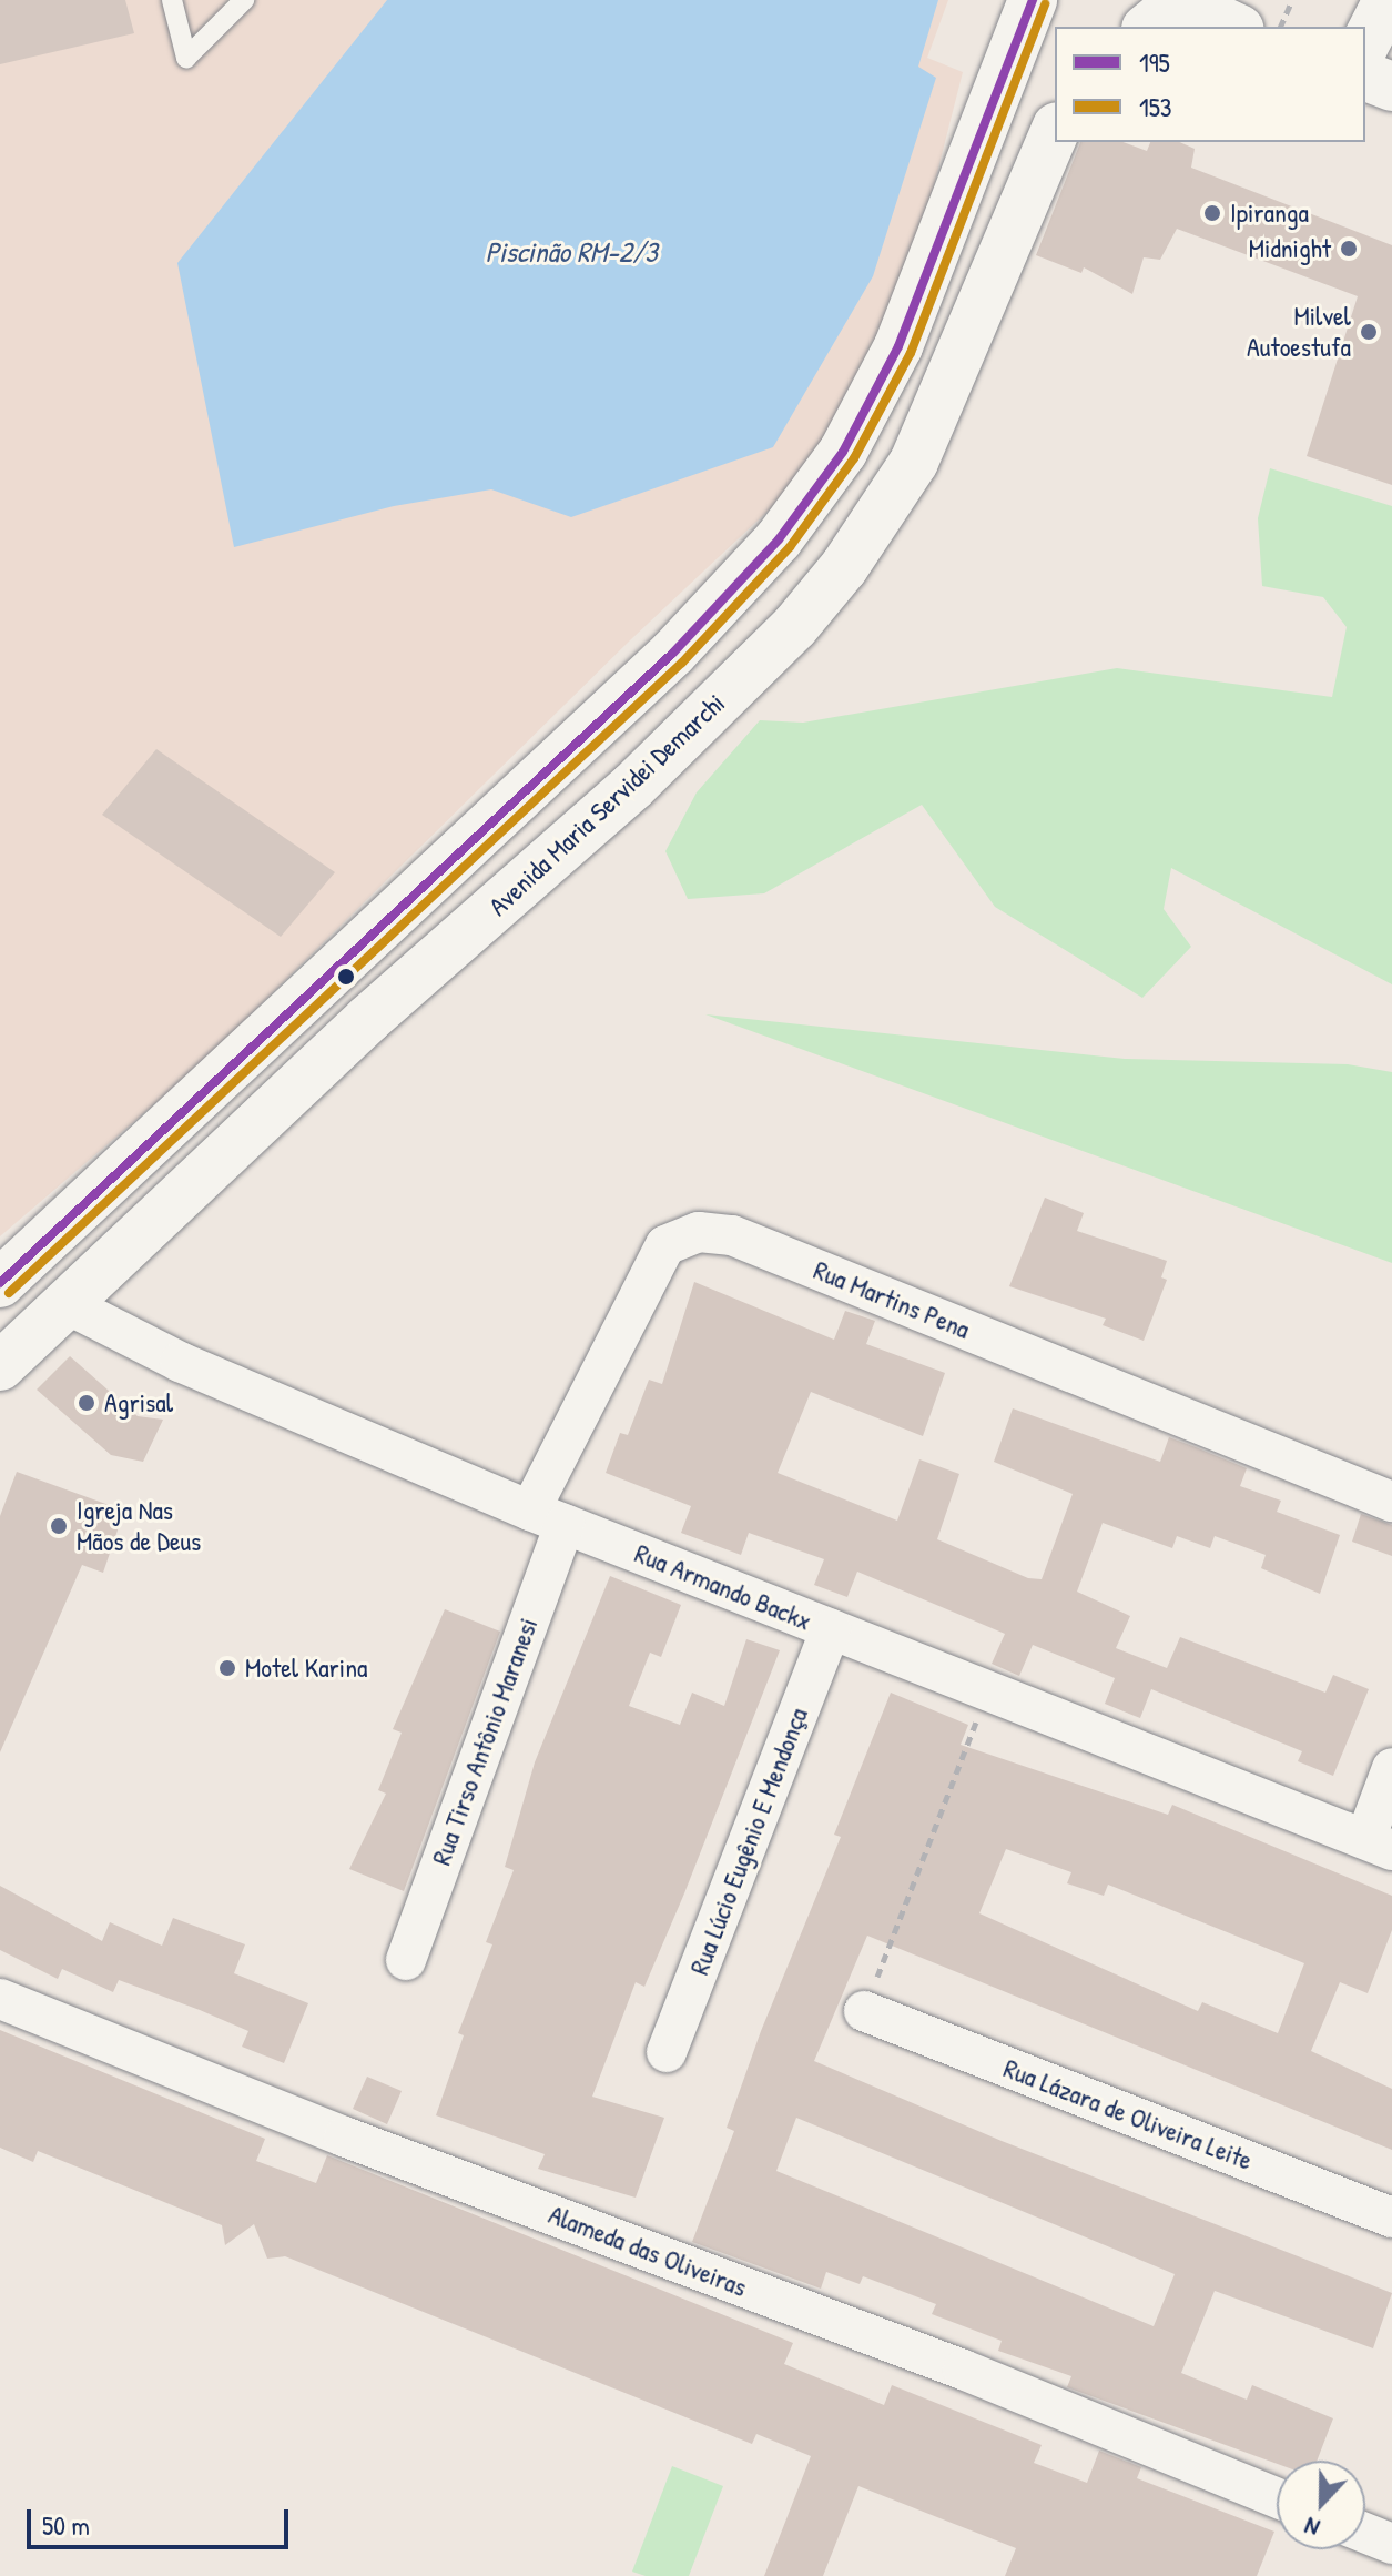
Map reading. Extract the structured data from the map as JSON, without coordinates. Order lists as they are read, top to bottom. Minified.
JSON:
{"streets":{"main road":["Avenida Maria Servidei Demarchi"],"street":["Rua Martins Pena","Rua Armando Backx","Rua Tirso Antônio Maranesi","Rua Lúcio Eugênio E Mendonça","Rua Lázara de Oliveira Leite","Alameda das Oliveiras"]},"crossings":[["Avenida Maria Servidei Demarchi","Rua Armando Backx"],["Rua Martins Pena","Rua Armando Backx"],["Rua Martins Pena","Rua Tirso Antônio Maranesi"],["Rua Armando Backx","Rua Tirso Antônio Maranesi"],["Rua Armando Backx","Rua Lúcio Eugênio E Mendonça"]],"water":["Piscinão RM-2/3"],"places":["Ipiranga","Midnight","Milvel Autoestufa","Agrisal","Igreja Nas Mãos de Deus","Motel Karina"],"lines":["transit line 195","transit line 153"],"legend":["195","153"],"scale_bar":"50 m","north":"bottom"}
